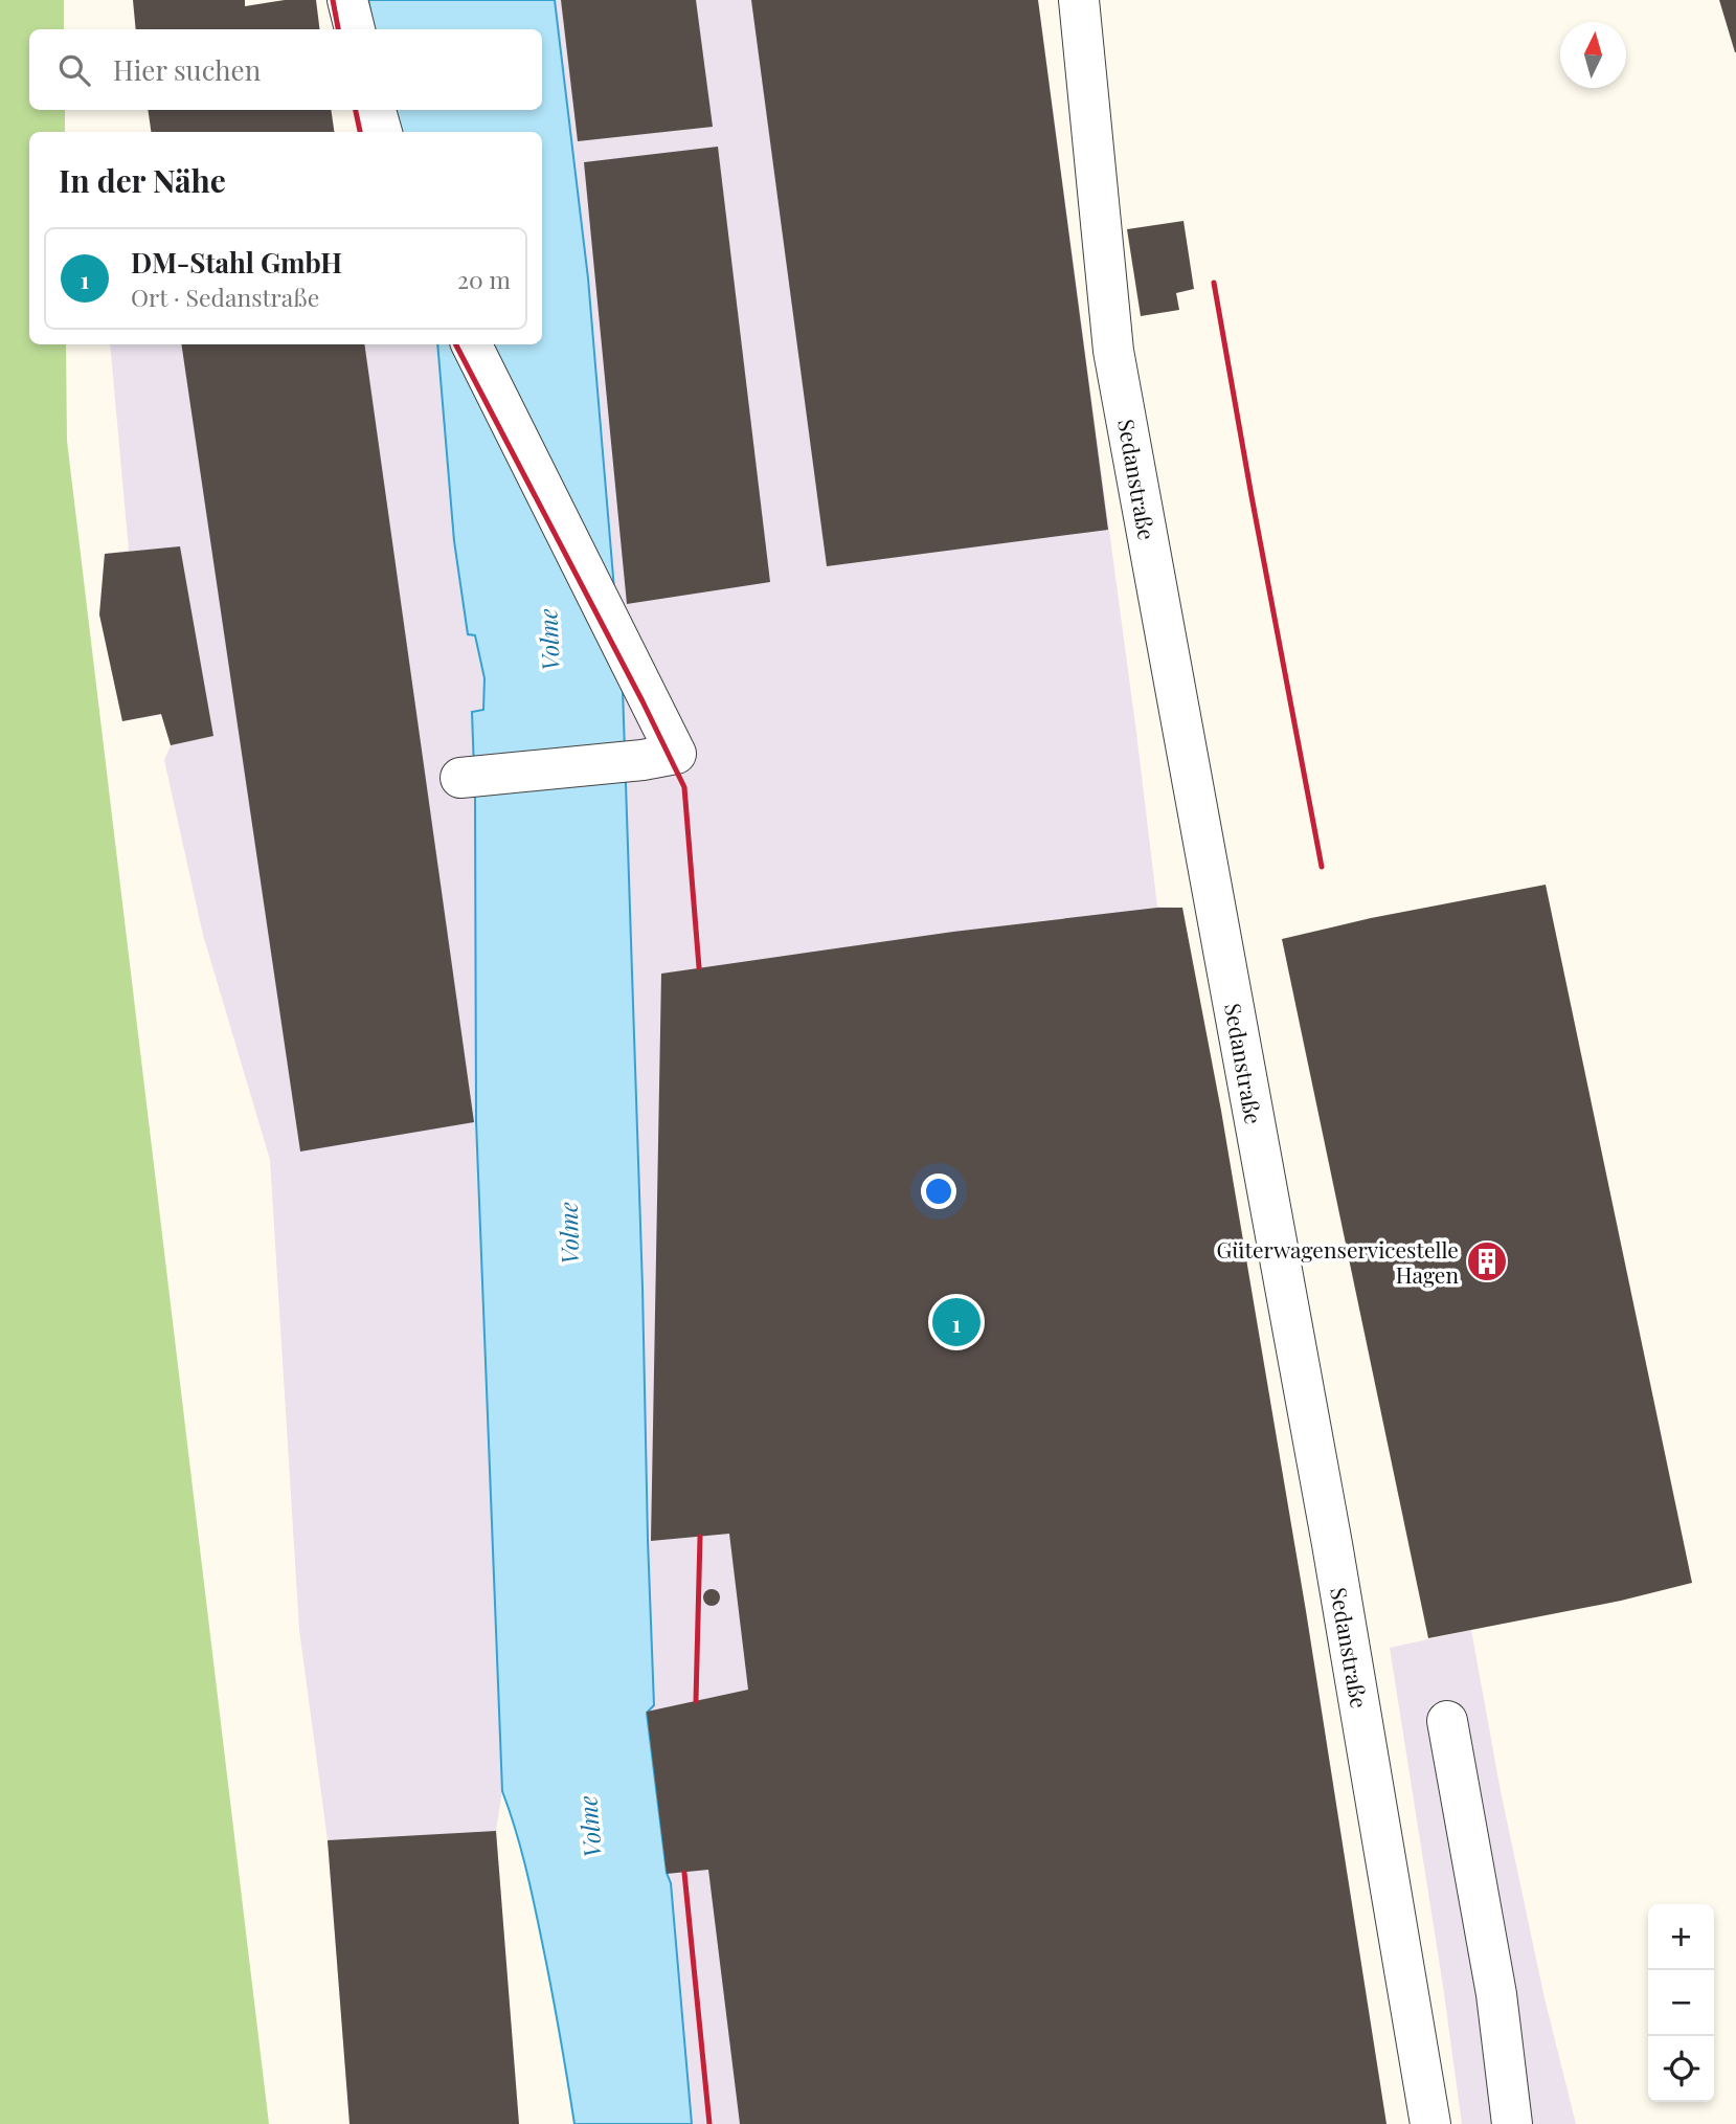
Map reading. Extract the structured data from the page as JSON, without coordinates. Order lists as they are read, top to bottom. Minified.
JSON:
{"streets":{"street":["Sedanstraße"]},"water":["Volme"],"places":{"building":["Güterwagenservicestelle Hagen"]},"north":"top","page":{"search":"Hier suchen","heading":"In der Nähe","list":[{"mark":"1","name":"DM-Stahl GmbH","note":"Ort · Sedanstraße","value":"20 m"}],"pins":"1","map_buttons":["+","−"]}}
